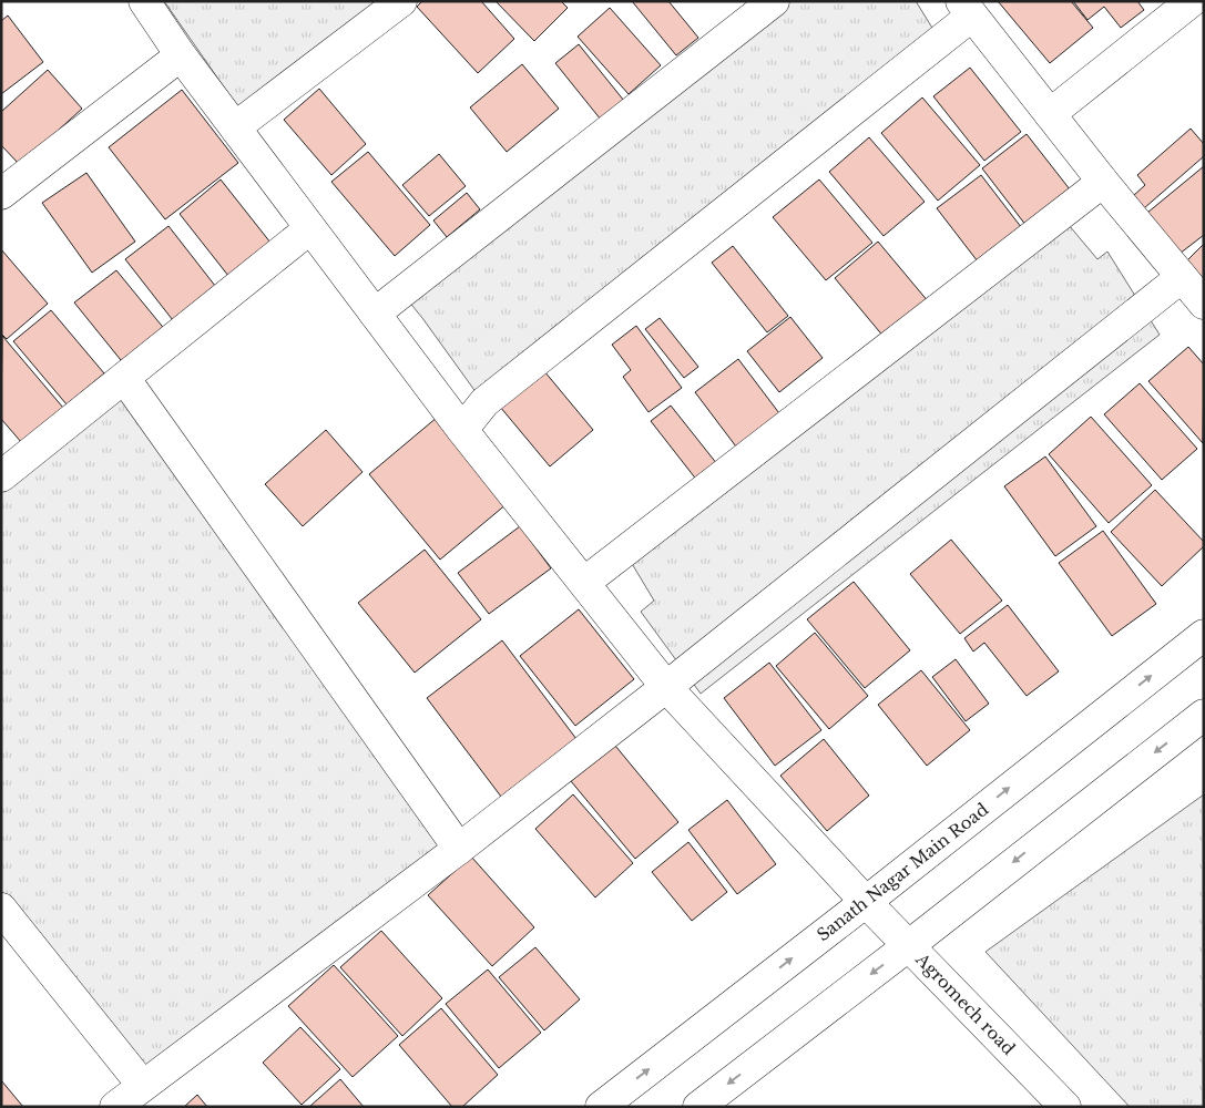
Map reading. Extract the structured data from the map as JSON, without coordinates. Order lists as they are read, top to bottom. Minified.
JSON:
{"streets":{"street":["Sanath Nagar Main Road","Agromech road"]},"crossings":[["Sanath Nagar Main Road","Agromech road"]]}
